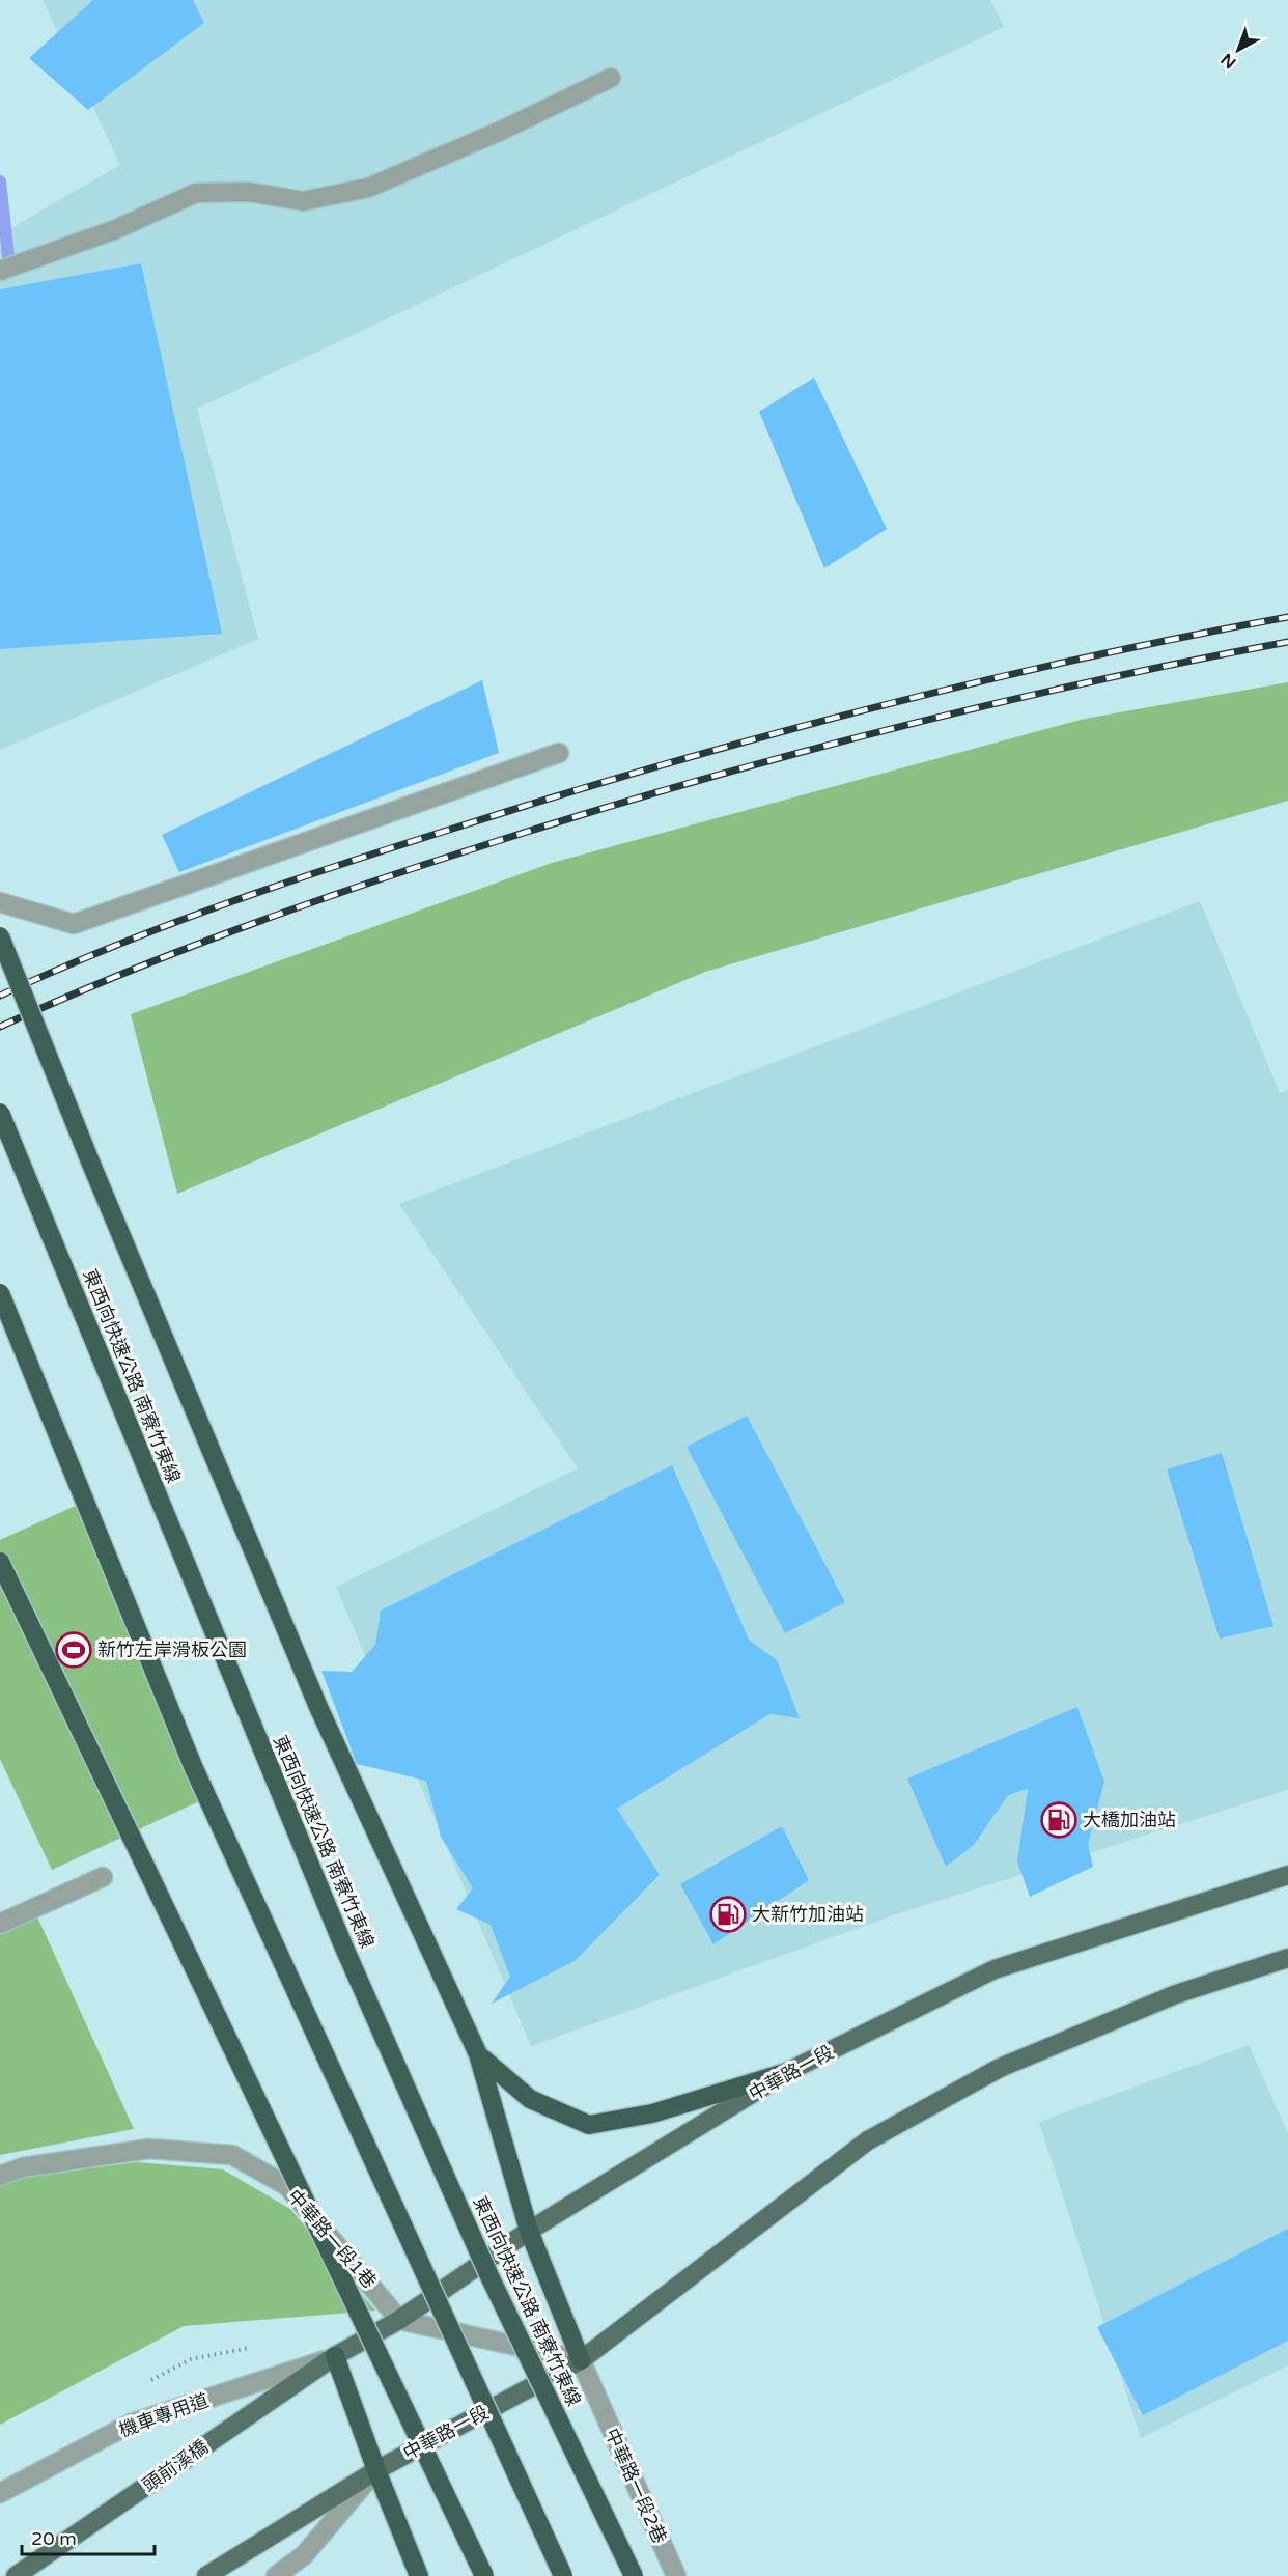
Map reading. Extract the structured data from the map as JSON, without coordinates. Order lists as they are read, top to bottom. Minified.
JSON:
{"streets":{"highway":["東西向快速公路 南寮竹東線"],"main road":["中華路一段","頭前溪橋"],"street":["中華路一段1巷","機車專用道","中華路一段2巷"]},"crossings":[["中華路一段","中華路一段1巷"],["中華路一段","機車專用道"],["中華路一段","頭前溪橋"],["中華路一段","中華路一段2巷"],["機車專用道","頭前溪橋"]],"places":{"sports":["新竹左岸滑板公園"],"fuel station":["大橋加油站","大新竹加油站"]},"scale_bar":"20 m","north":"bottom left"}
